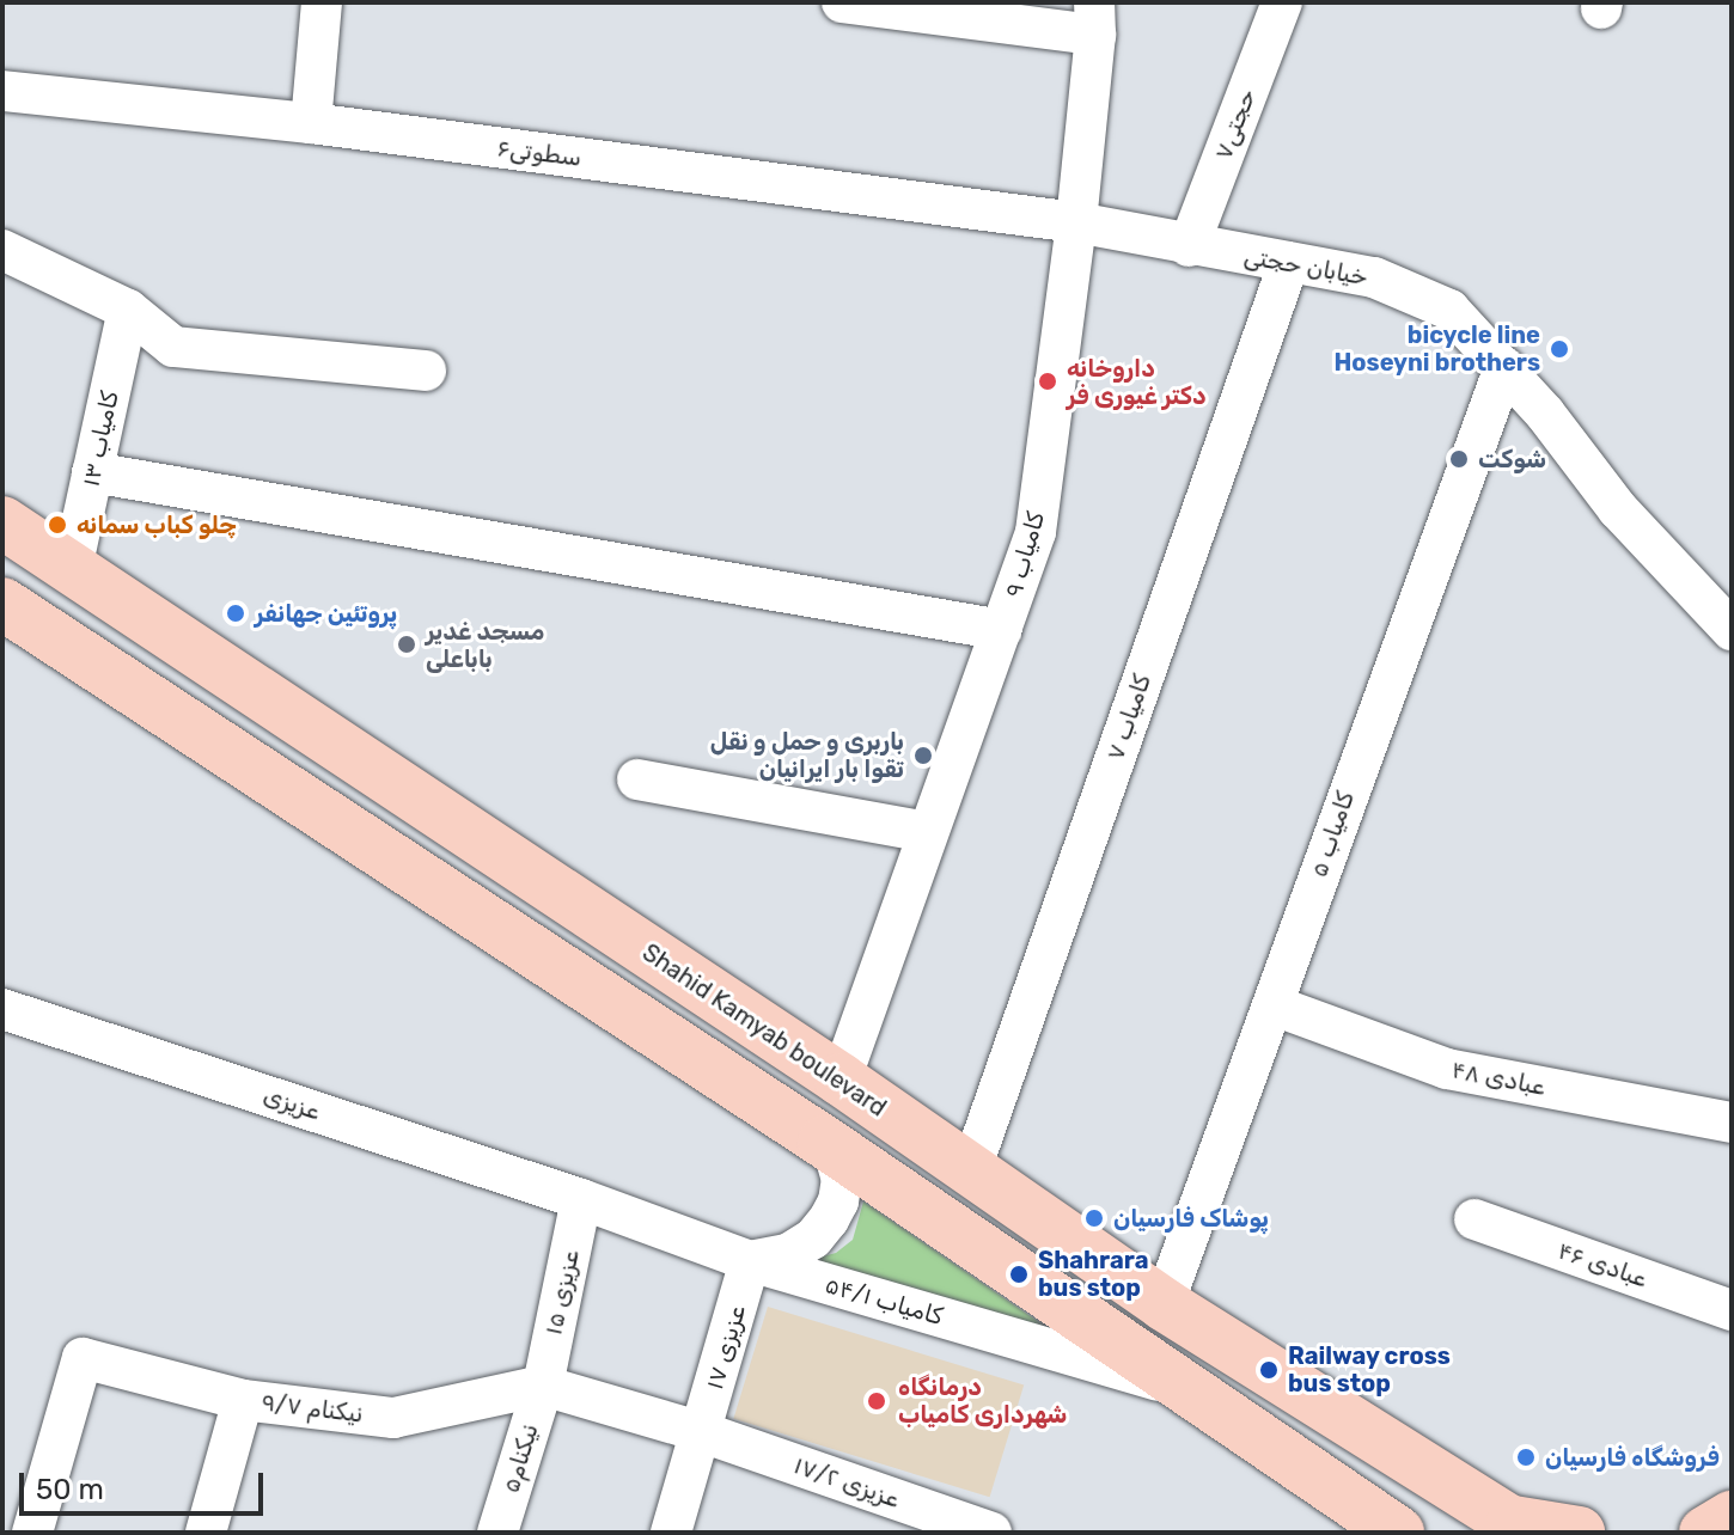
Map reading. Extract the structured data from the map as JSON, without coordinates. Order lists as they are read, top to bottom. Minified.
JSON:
{"streets":{"main road":["Shahid Kamyab boulevard"],"street":["حجتی۷","سطوتی۶","خیابان حجتی","کامیاب ۱۳","کامیاب ۹","کامیاب ۷","کامیاب ۵","عبادی ۴۸","عزیزی","عبادی ۴۶","عزیزی ۱۵","کامیاب ۵۴/۱","عزیزی ۱۷","نیکنام ۹/۷","نیکنام۵","عزیزی ۱۷/۲"]},"crossings":[["حجتی۷","خیابان حجتی"],["سطوتی۶","خیابان حجتی"],["سطوتی۶","کامیاب ۹"],["خیابان حجتی","کامیاب ۹"],["خیابان حجتی","کامیاب ۷"],["خیابان حجتی","کامیاب ۵"],["کامیاب ۱۳","Shahid Kamyab boulevard"],["کامیاب ۹","Shahid Kamyab boulevard"],["کامیاب ۷","Shahid Kamyab boulevard"],["کامیاب ۵","Shahid Kamyab boulevard"],["کامیاب ۵","عبادی ۴۸"],["عزیزی","عزیزی ۱۵"],["عزیزی","کامیاب ۵۴/۱"],["عزیزی ۱۵","کامیاب ۵۴/۱"],["عزیزی ۱۵","نیکنام ۹/۷"],["عزیزی ۱۵","نیکنام۵"],["کامیاب ۵۴/۱","عزیزی ۱۷"],["عزیزی ۱۷","عزیزی ۱۷/۲"],["نیکنام ۹/۷","نیکنام۵"]],"places":["bicycle line Hoseyni brothers","داروخانه دکتر غیوری فر","شوكت","چلو کباب سمانه","پروتئین جهانفر","مسجد غدیر باباعلی","باربری و حمل و نقل تقوا بار ایرانیان","پوشاک فارسیان","Shahrara bus stop","Railway cross bus stop","درمانگاه شهرداری کامیاب","فروشگاه فارسیان"],"scale_bar":"50 m"}
